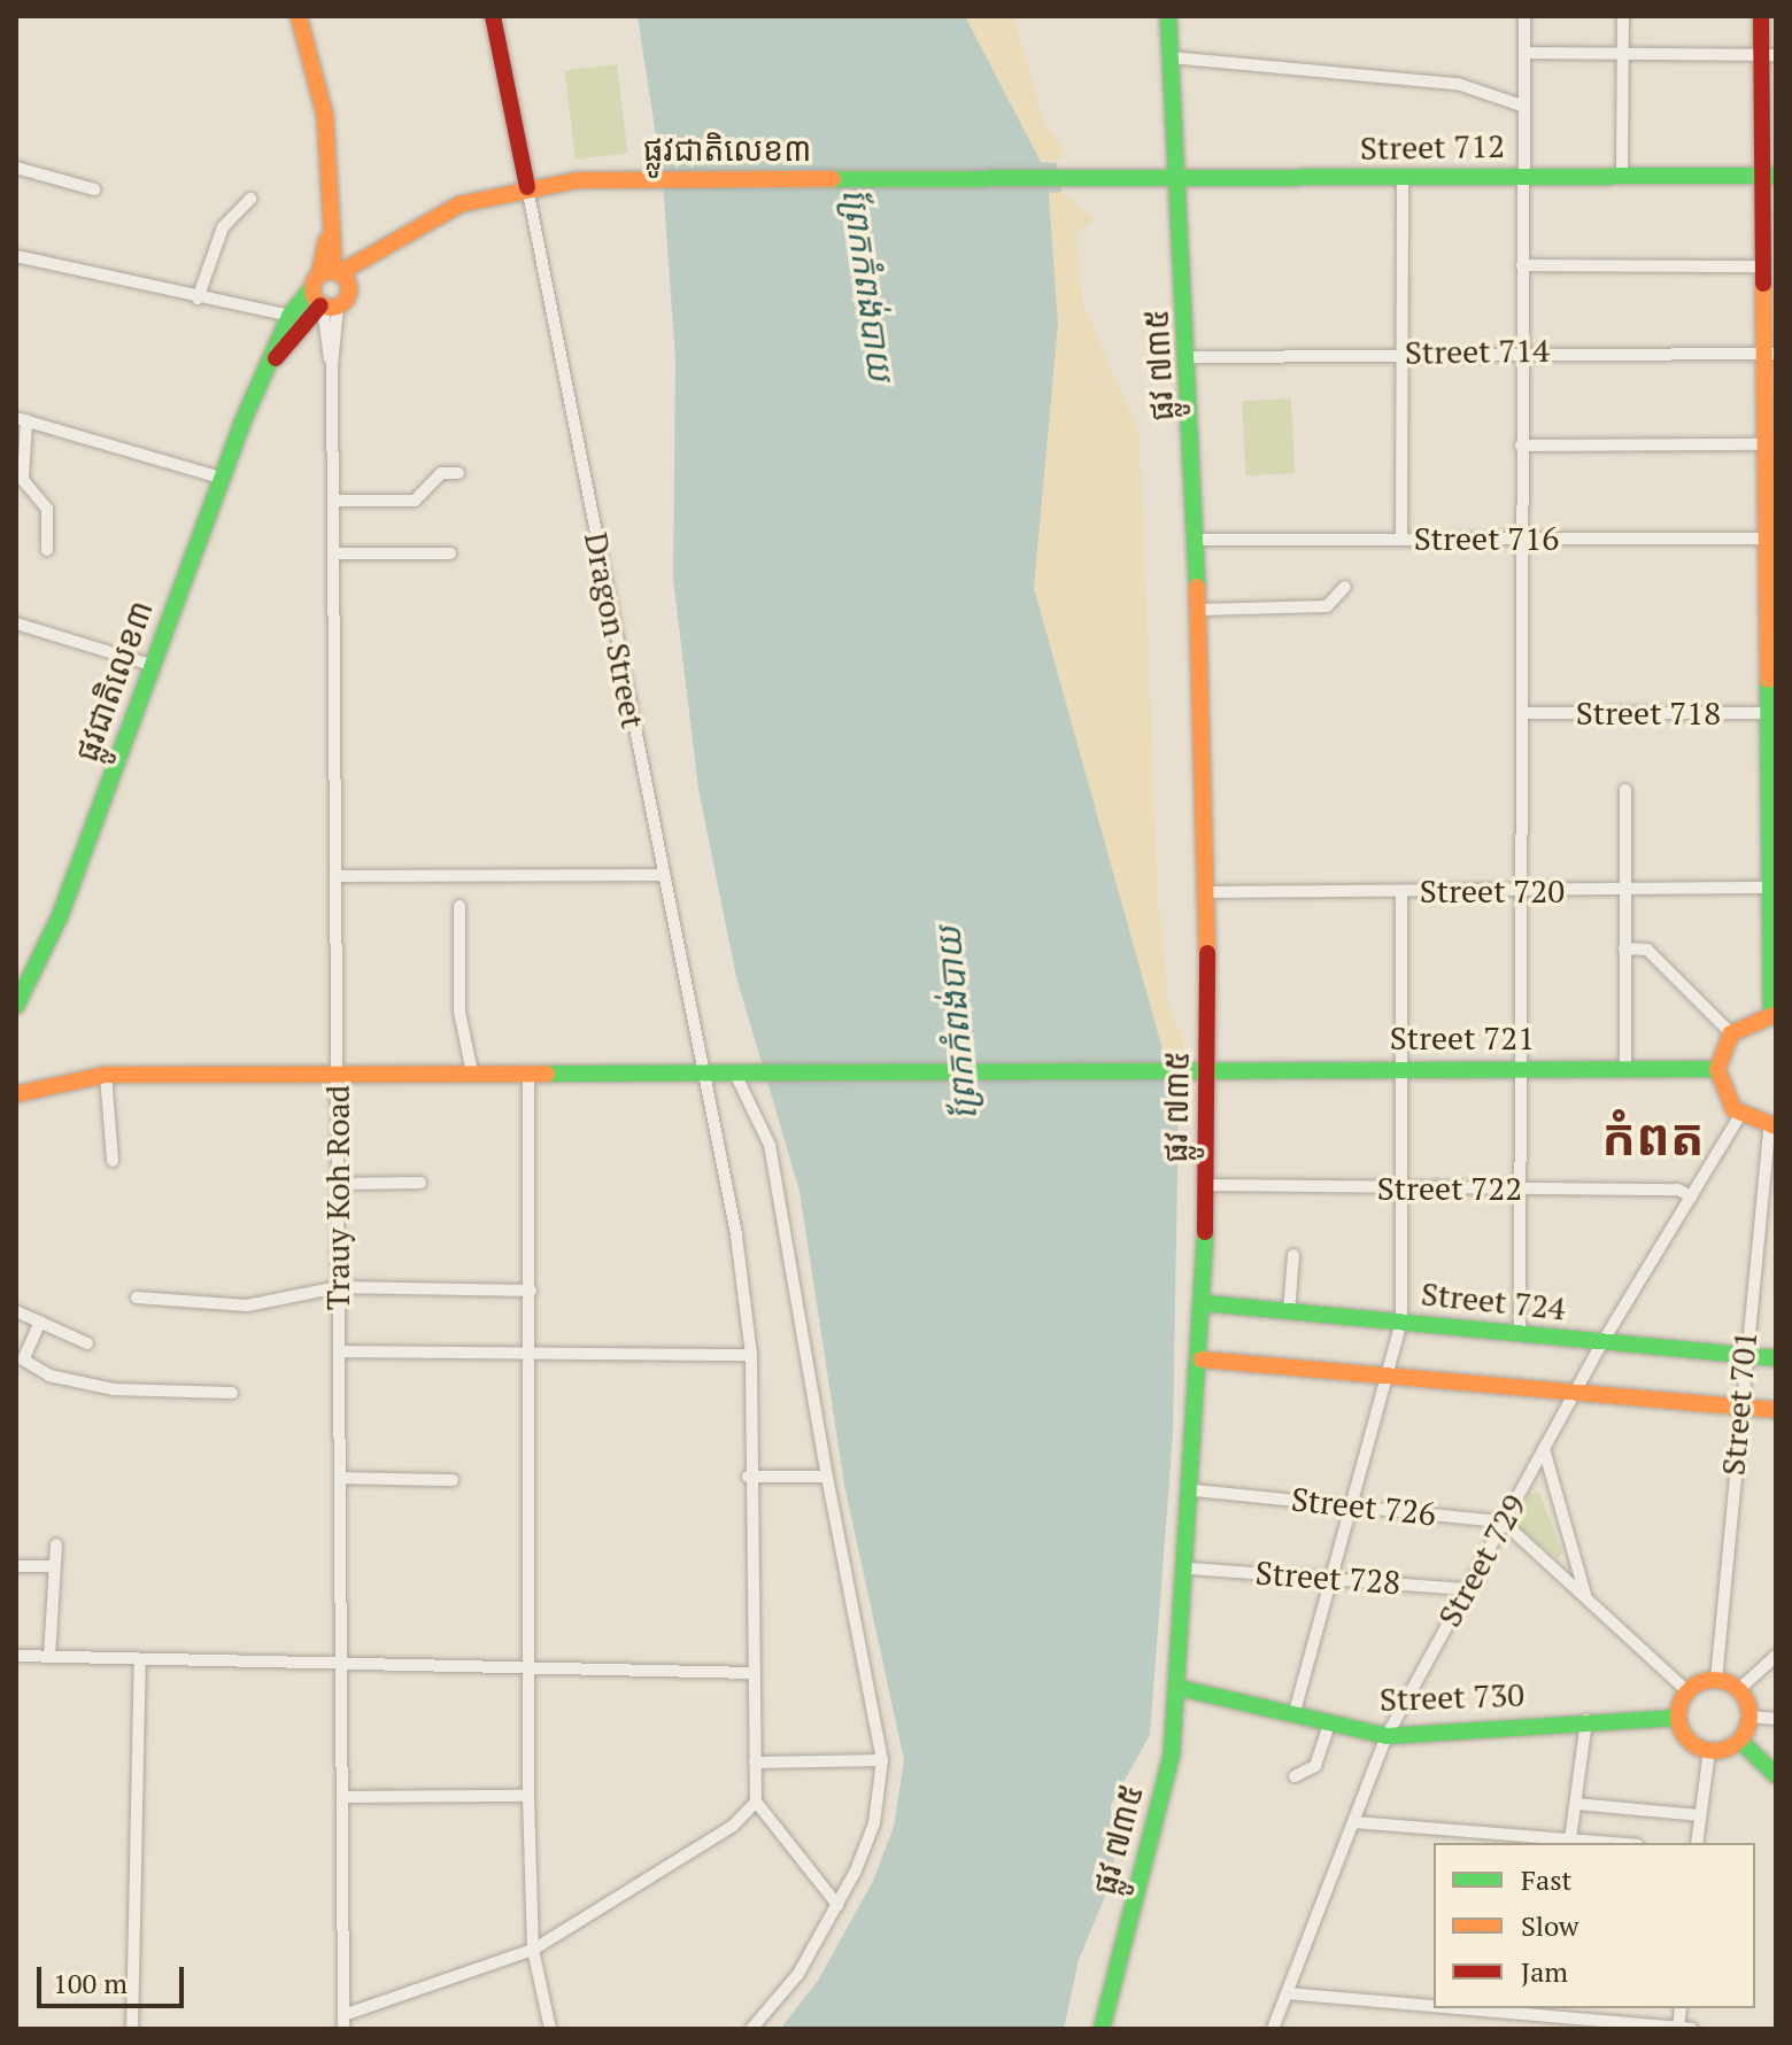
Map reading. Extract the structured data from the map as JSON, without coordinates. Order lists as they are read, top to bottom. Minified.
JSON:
{"streets":{"main road":["Street 712","ផ្លូវជាតិលេខ៣","ផ្លូវ ៧៣៥","Street 721","Street 724","Street 730"],"street":["Street 714","Street 716","Dragon Street","Street 718","Street 720","Street 722","Trauy Koh Road","Street 701","Street 726","Street 729","Street 728"]},"crossings":[["Street 712","ផ្លូវជាតិលេខ៣"],["Street 712","ផ្លូវ ៧៣៥"],["ផ្លូវជាតិលេខ៣","Dragon Street"],["ផ្លូវជាតិលេខ៣","Trauy Koh Road"],["Street 714","ផ្លូវ ៧៣៥"],["ផ្លូវ ៧៣៥","Street 716"],["ផ្លូវ ៧៣៥","Street 720"],["ផ្លូវ ៧៣៥","Street 721"],["ផ្លូវ ៧៣៥","Street 722"],["ផ្លូវ ៧៣៥","Street 724"],["ផ្លូវ ៧៣៥","Street 726"],["ផ្លូវ ៧៣៥","Street 728"],["ផ្លូវ ៧៣៥","Street 730"],["Dragon Street","Street 721"],["Street 721","Trauy Koh Road"],["Street 722","Street 729"],["Street 724","Street 701"],["Street 724","Street 729"],["Street 701","Street 730"],["Street 726","Street 729"],["Street 729","Street 728"],["Street 729","Street 730"]],"districts":["កំពត"],"water":["ព្រែកកំពង់បាយ"],"legend":["Fast","Slow","Jam"],"scale_bar":"100 m"}
